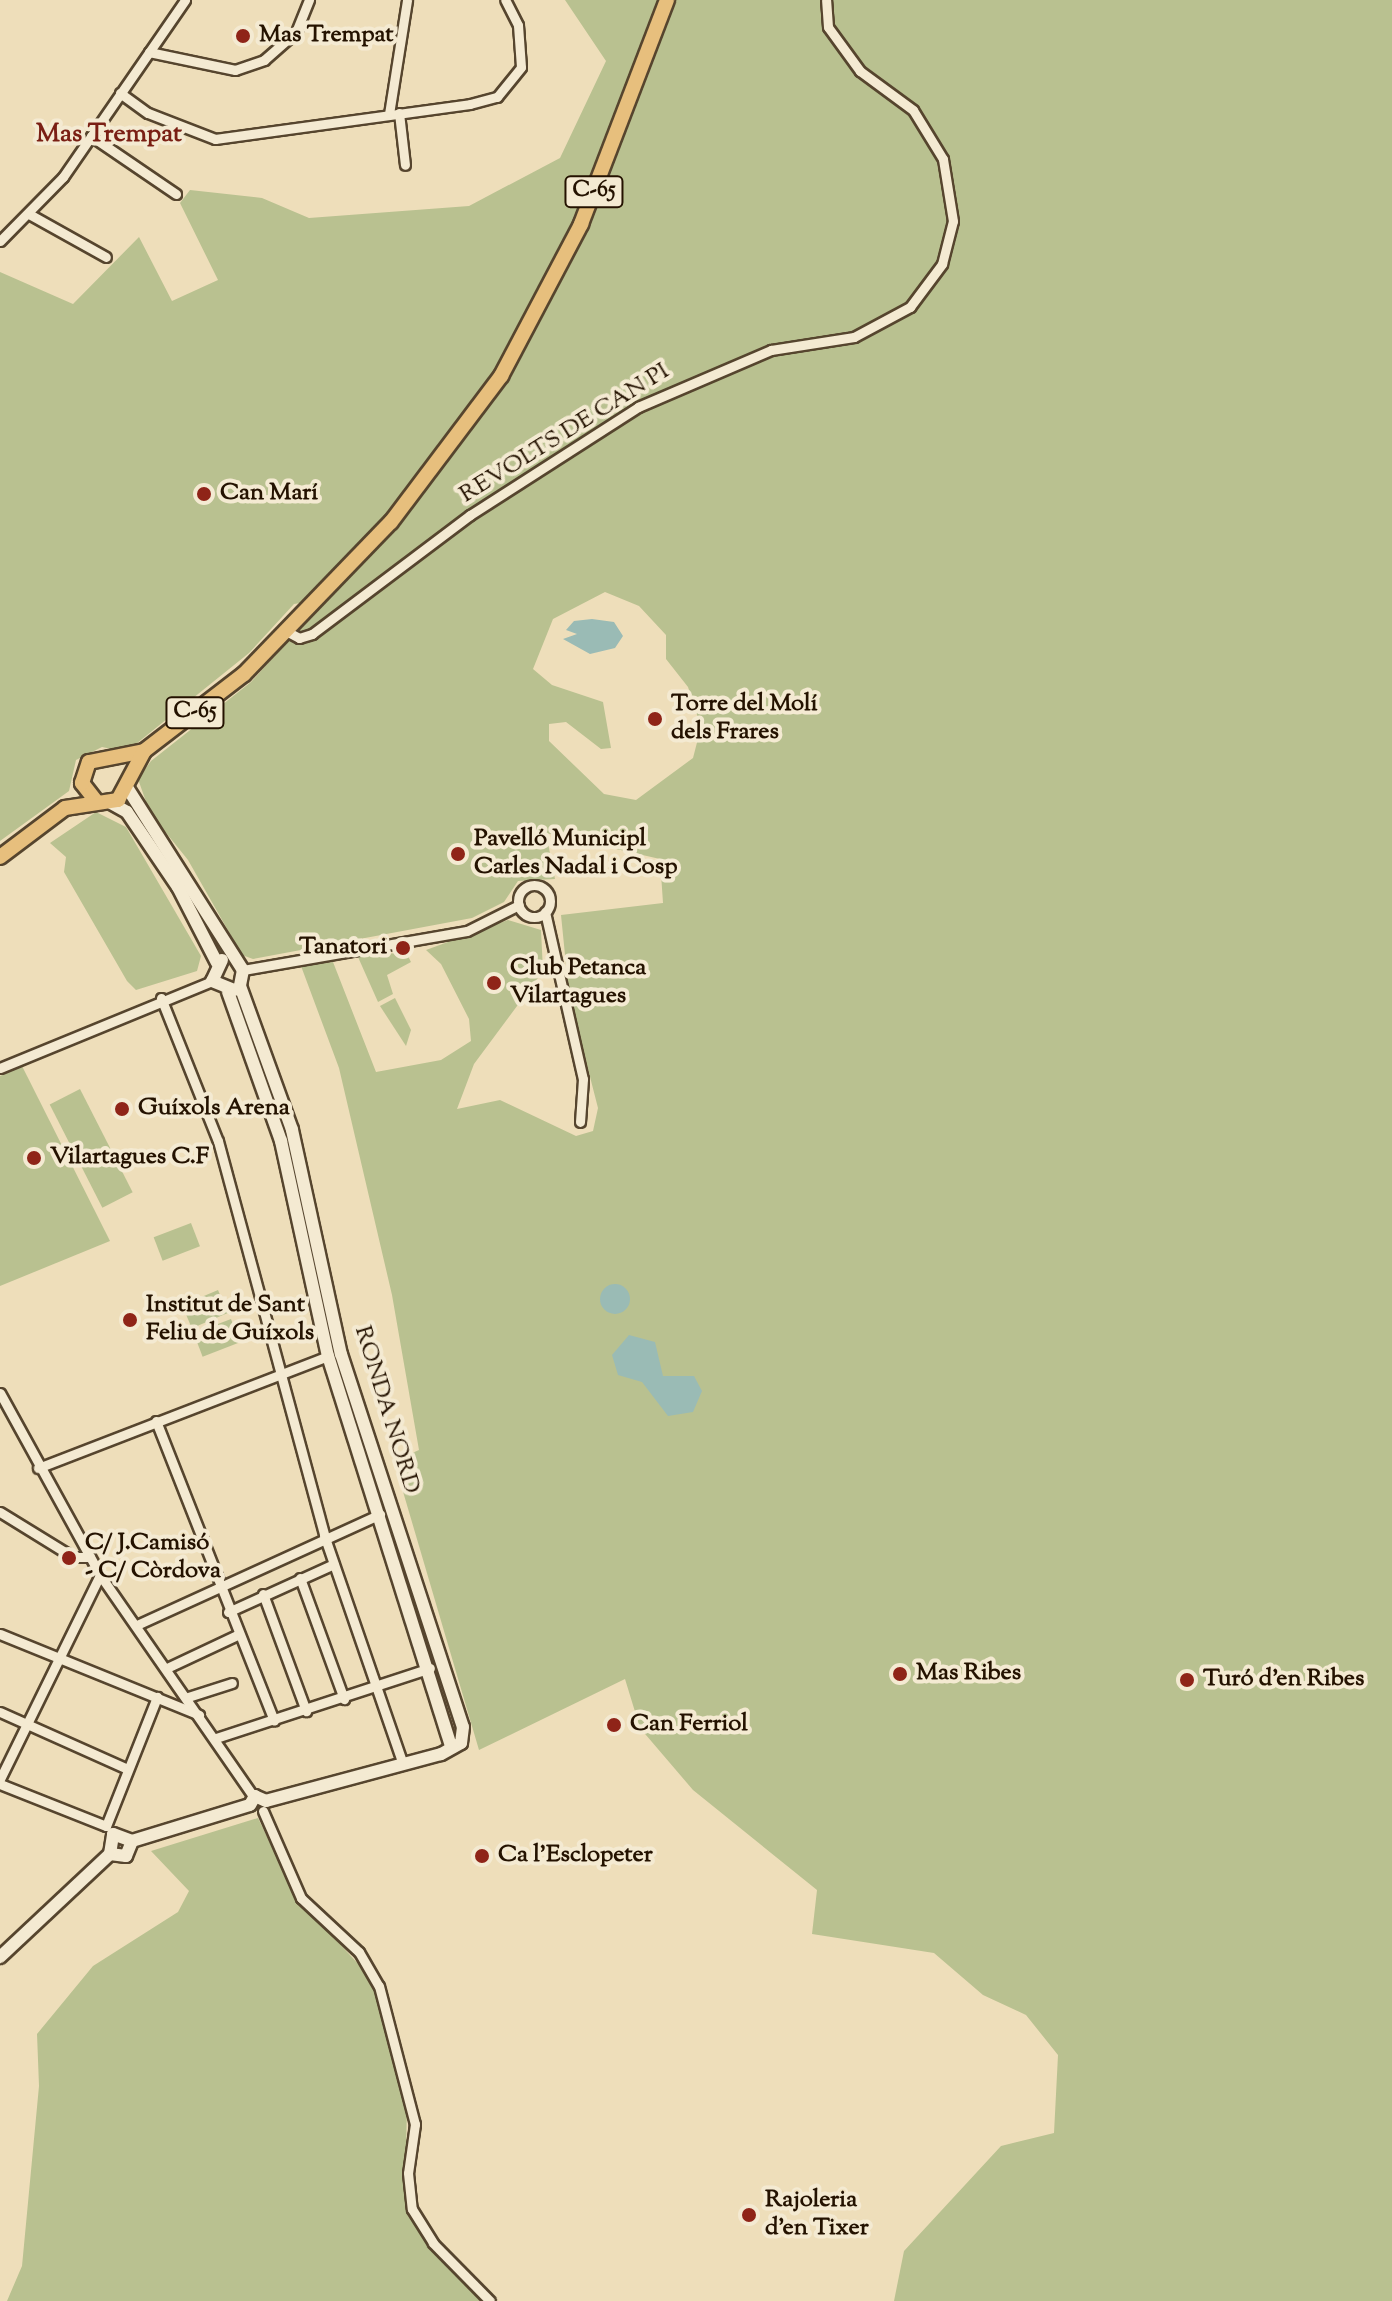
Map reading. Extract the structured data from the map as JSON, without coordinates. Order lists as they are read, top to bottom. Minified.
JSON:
{"streets":{"main road":["C-65"],"street":["REVOLTS DE CAN PI","RONDA NORD"]},"crossings":[["C-65","REVOLTS DE CAN PI"]],"districts":["Mas Trempat"],"places":["Mas Trempat","Can Marí","Torre del Molí dels Frares","Pavelló Municipl Carles Nadal i Cosp","Tanatori","Club Petanca Vilartagues","Guíxols Arena","Vilartagues C.F","Institut de Sant Feliu de Guíxols","C/ J.Camisó - C/ Còrdova","Mas Ribes","Turó d'en Ribes","Can Ferriol","Ca l'Esclopeter","Rajoleria d'en Tixer"]}
